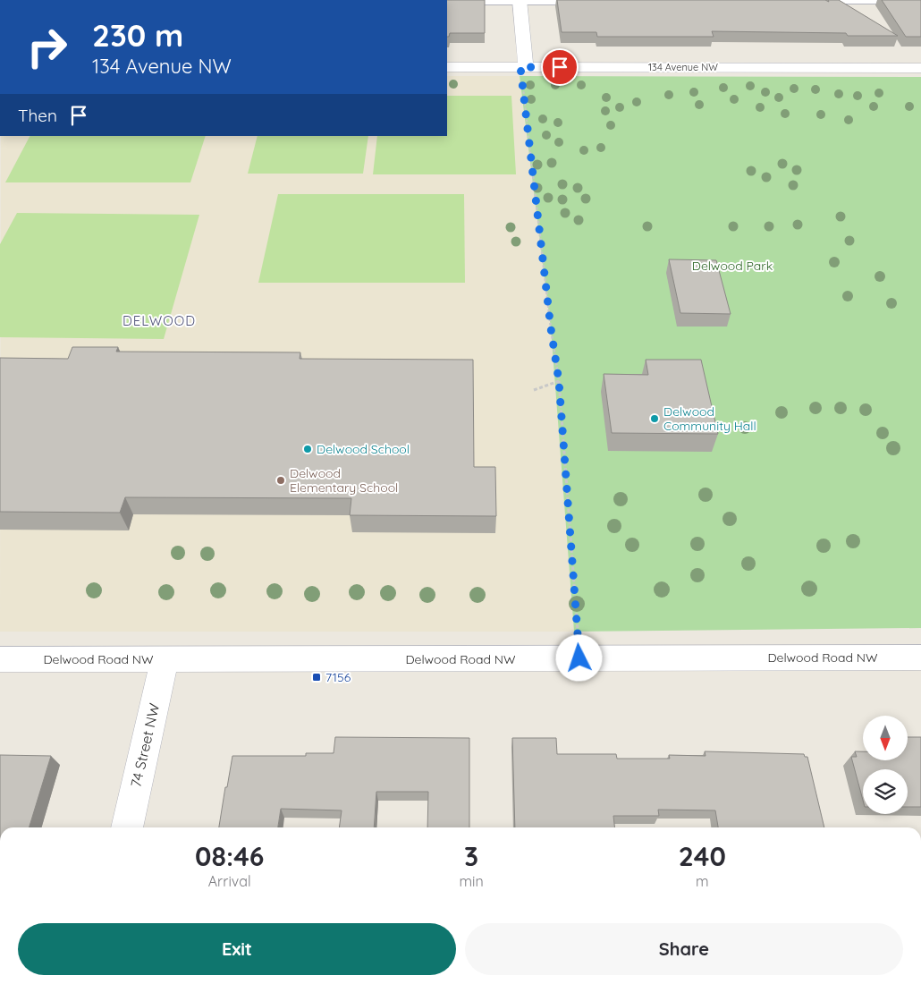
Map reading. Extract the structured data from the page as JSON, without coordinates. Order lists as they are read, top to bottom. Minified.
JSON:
{"streets":{"street":["134 Avenue NW","Delwood Road NW","74 Street NW"]},"crossings":[["Delwood Road NW","74 Street NW"]],"districts":["DELWOOD"],"parks":["Delwood Park"],"places":{"other":["Delwood Community Hall","Delwood School","Delwood Elementary School"],"transit":["7156"]},"north":"bottom","page":{"turn":["230 m","134 Avenue NW"],"then":"Then","eta":["08:46","Arrival","3","min","240","m"],"buttons":["Exit","Share"]}}
